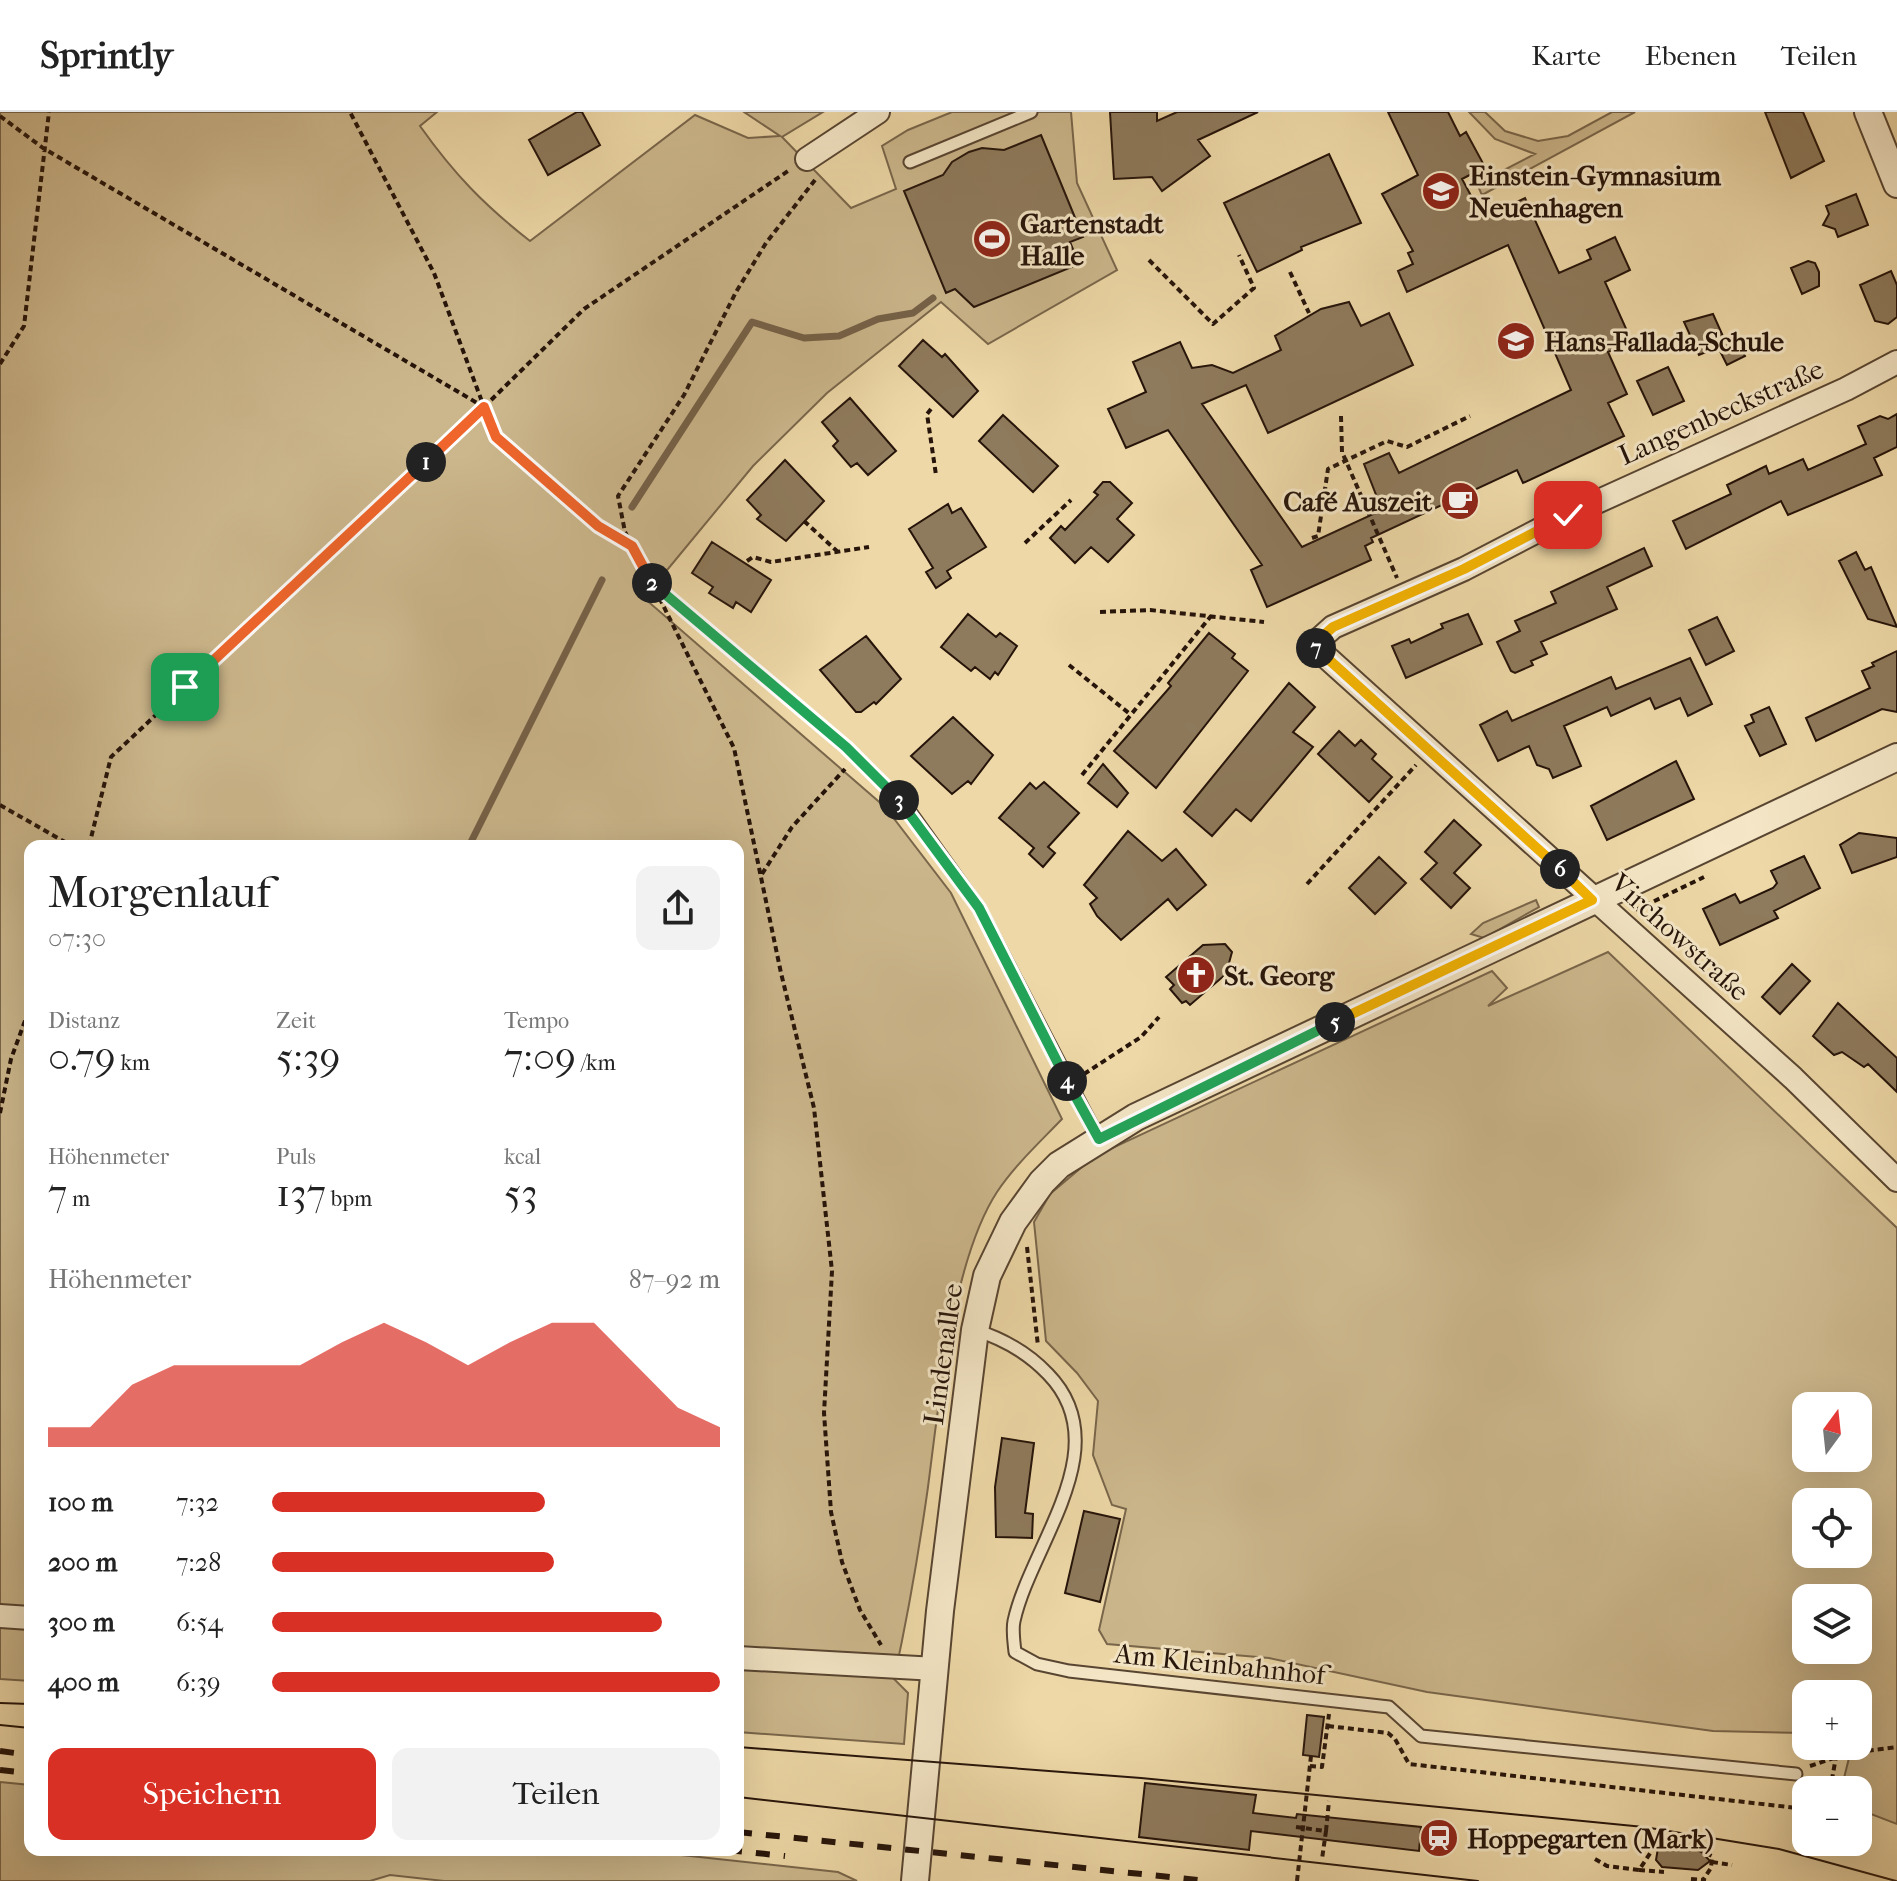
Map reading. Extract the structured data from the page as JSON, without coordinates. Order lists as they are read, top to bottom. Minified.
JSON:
{"streets":{"street":["Langenbeckstraße","Virchowstraße","Lindenallee"],"lane":["Am Kleinbahnhof"]},"crossings":[["Langenbeckstraße","Virchowstraße"],["Virchowstraße","Lindenallee"],["Lindenallee","Am Kleinbahnhof"]],"places":{"school or university":["Einstein-Gymnasium Neuenhagen","Hans-Fallada-Schule"],"sports":["Gartenstadt Halle"],"cafe":["Café Auszeit"],"church":["St. Georg"],"station":["Hoppegarten (Mark)"]},"north":"top","page":{"header":"Sprintly","nav":["Karte","Ebenen","Teilen"],"pins":["1","2","7","3","6","5","4"],"heading":["Morgenlauf","07:30"],"stats":[["Distanz","0.79 km"],["Zeit","5:39"],["Tempo","7:09 /km"],["Höhenmeter","7 m"],["Puls","137 bpm"],["kcal","53"]],"chart":["Höhenmeter","87–92 m"],"map_buttons":["+","−"],"list":[{"name":"100 m","note":"7:32"},{"name":"200 m","note":"7:28"},{"name":"300 m","note":"6:54"},{"name":"400 m","note":"6:39"}],"buttons":["Speichern","Teilen"]}}
